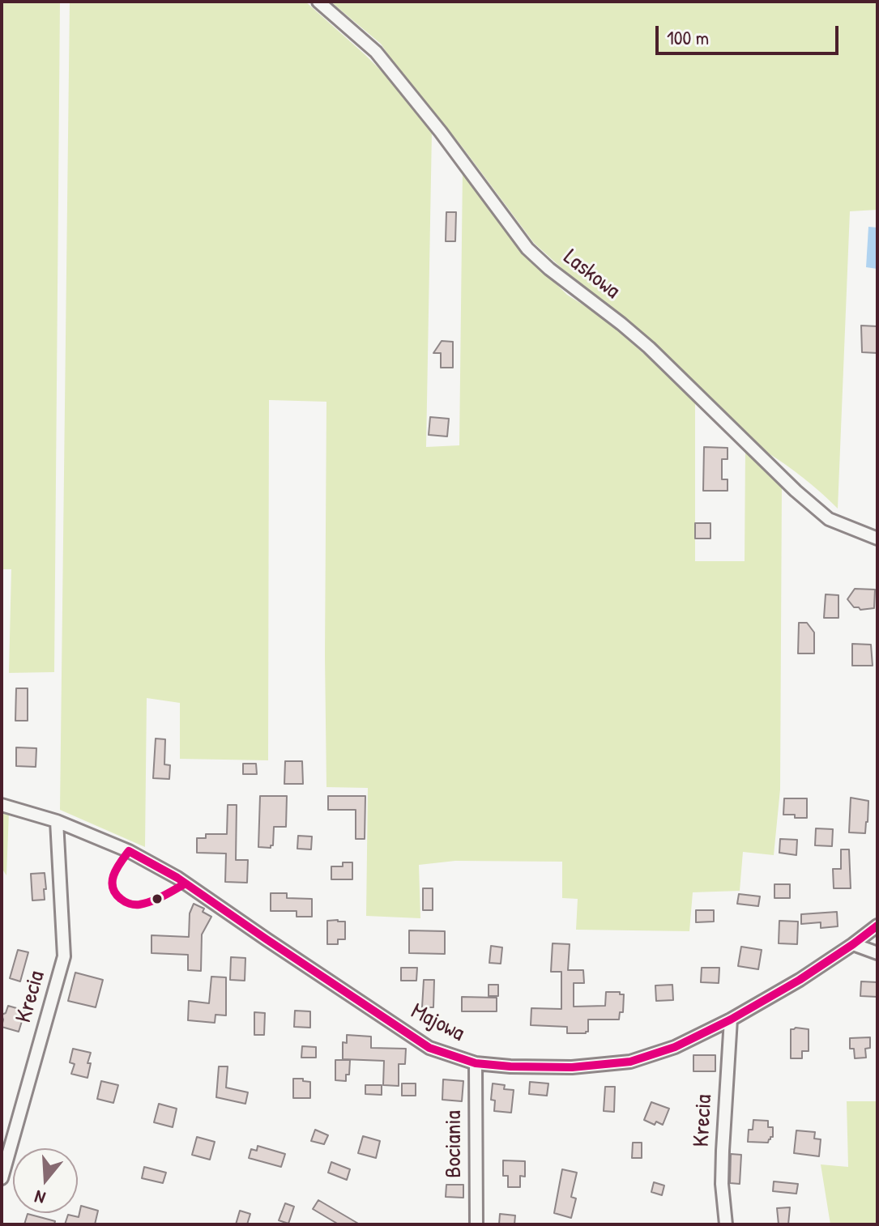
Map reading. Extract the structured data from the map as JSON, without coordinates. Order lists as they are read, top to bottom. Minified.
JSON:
{"streets":{"street":["Laskowa","Krecia","Majowa","Bociania"]},"crossings":[["Krecia","Majowa"],["Majowa","Bociania"]],"scale_bar":"100 m","north":"bottom"}
